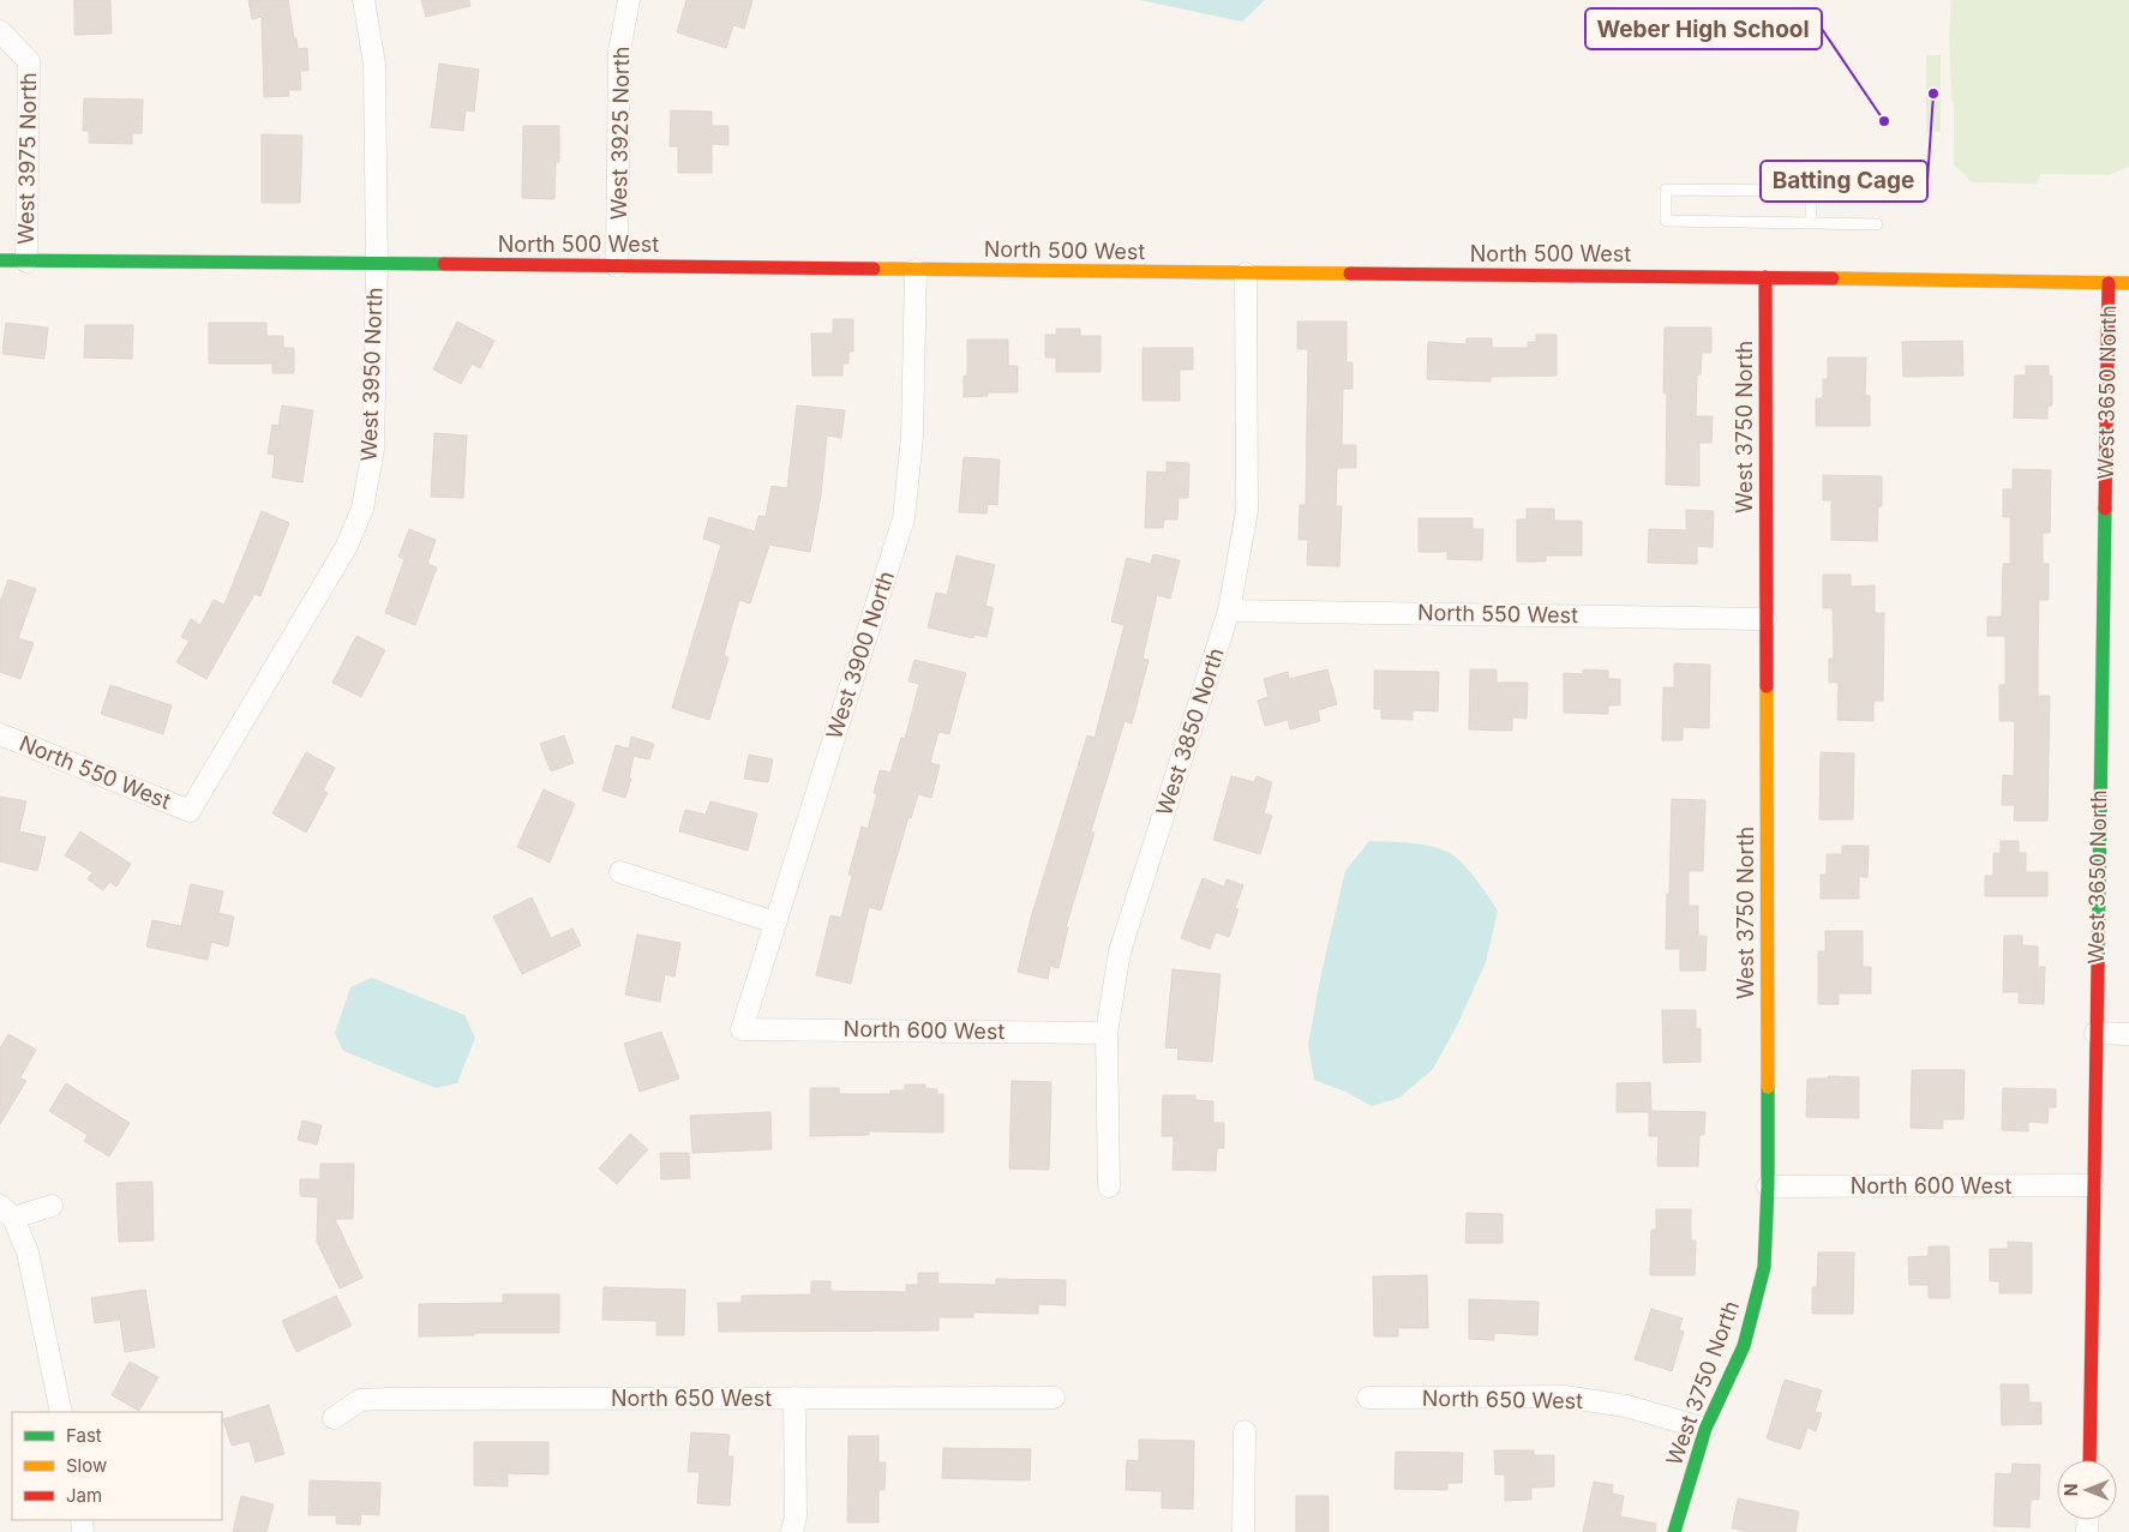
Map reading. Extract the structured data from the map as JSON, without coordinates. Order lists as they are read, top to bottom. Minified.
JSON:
{"streets":{"street":["West 3925 North","West 3975 North","North 500 West","West 3950 North","West 3650 North","West 3750 North","North 550 West","West 3900 North","West 3850 North","North 600 West","North 650 West"]},"crossings":[["West 3925 North","North 500 West"],["West 3975 North","North 500 West"],["North 500 West","West 3950 North"],["North 500 West","West 3650 North"],["North 500 West","West 3750 North"],["North 500 West","West 3900 North"],["North 500 West","West 3850 North"],["West 3950 North","North 550 West"],["West 3650 North","North 600 West"],["West 3750 North","North 550 West"],["West 3750 North","North 600 West"],["West 3750 North","North 650 West"],["North 550 West","West 3850 North"],["West 3900 North","North 600 West"],["West 3850 North","North 600 West"]],"places":["Batting Cage","Weber High School"],"legend":["Fast","Slow","Jam"],"north":"left"}
